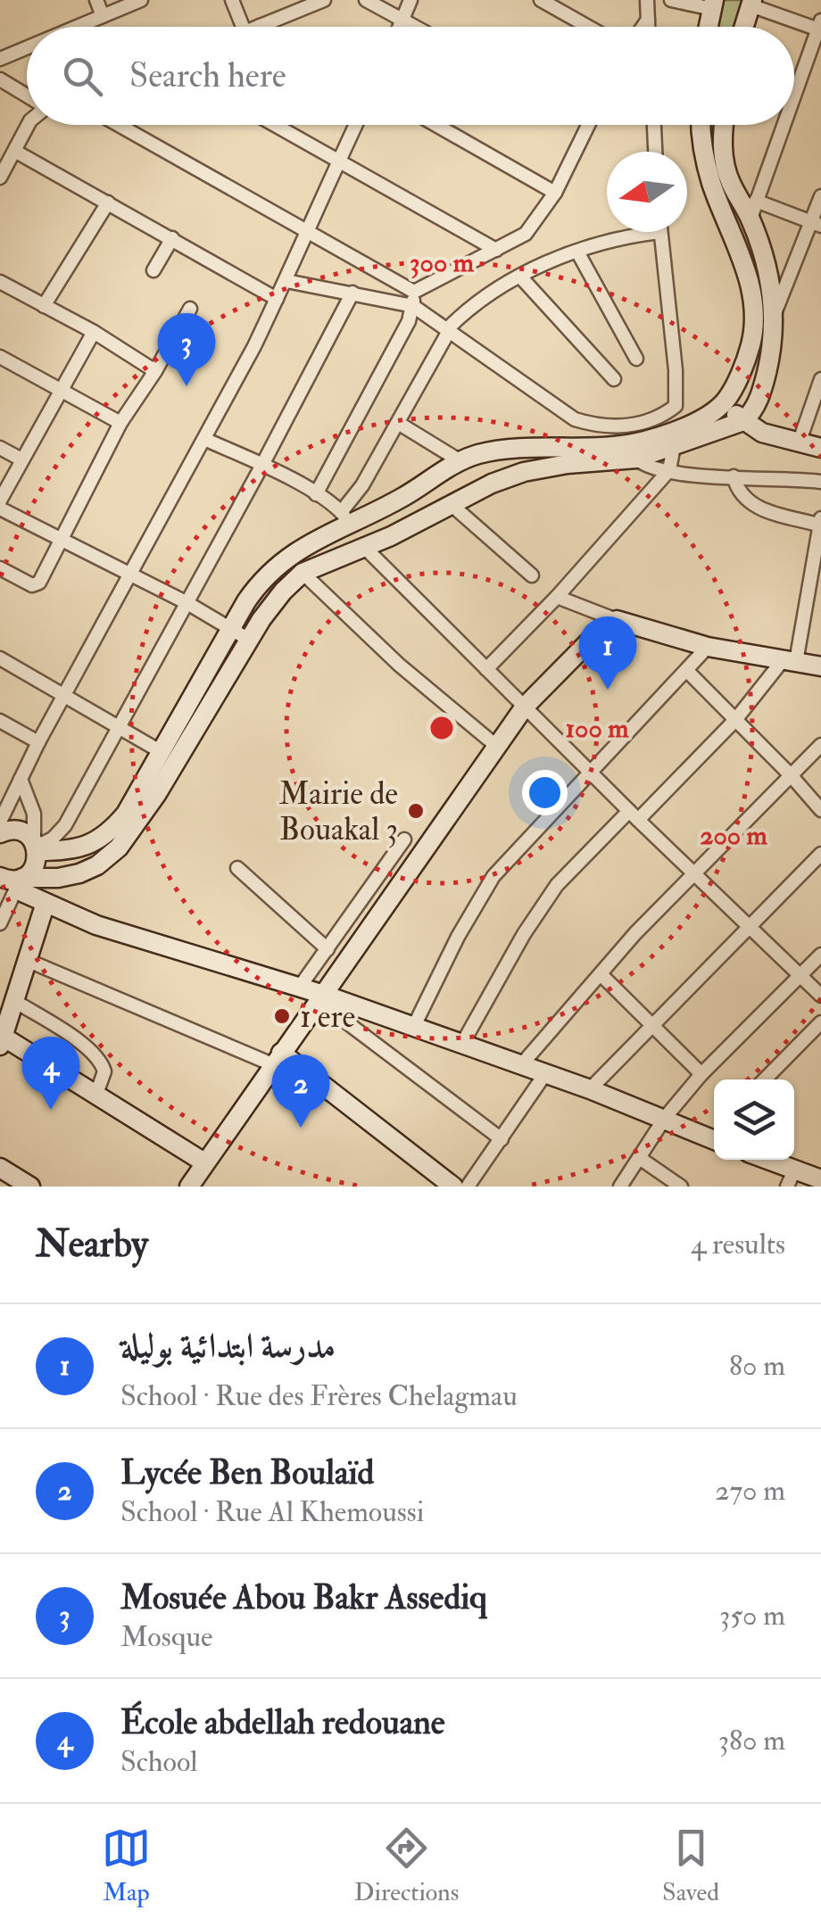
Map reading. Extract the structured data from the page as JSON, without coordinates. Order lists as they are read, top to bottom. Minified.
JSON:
{"places":["Mairie de Bouakal 3","1 ere"],"north":"left","page":{"search":"Search here","pins":["3","1","4","2"],"heading":["Nearby","4 results"],"list":[{"mark":"1","name":"مدرسة ابتدائية بوليلة","note":"School · Rue des Frères Chelagmau","value":"80 m"},{"mark":"2","name":"Lycée Ben Boulaïd","note":"School · Rue Al Khemoussi","value":"270 m"},{"mark":"3","name":"Mosuée Abou Bakr Assediq","note":"Mosque","value":"350 m"},{"mark":"4","name":"École abdellah redouane","note":"School","value":"380 m"}],"nav":["Map","Directions","Saved"]},"rings":["300 m","100 m","200 m"]}
